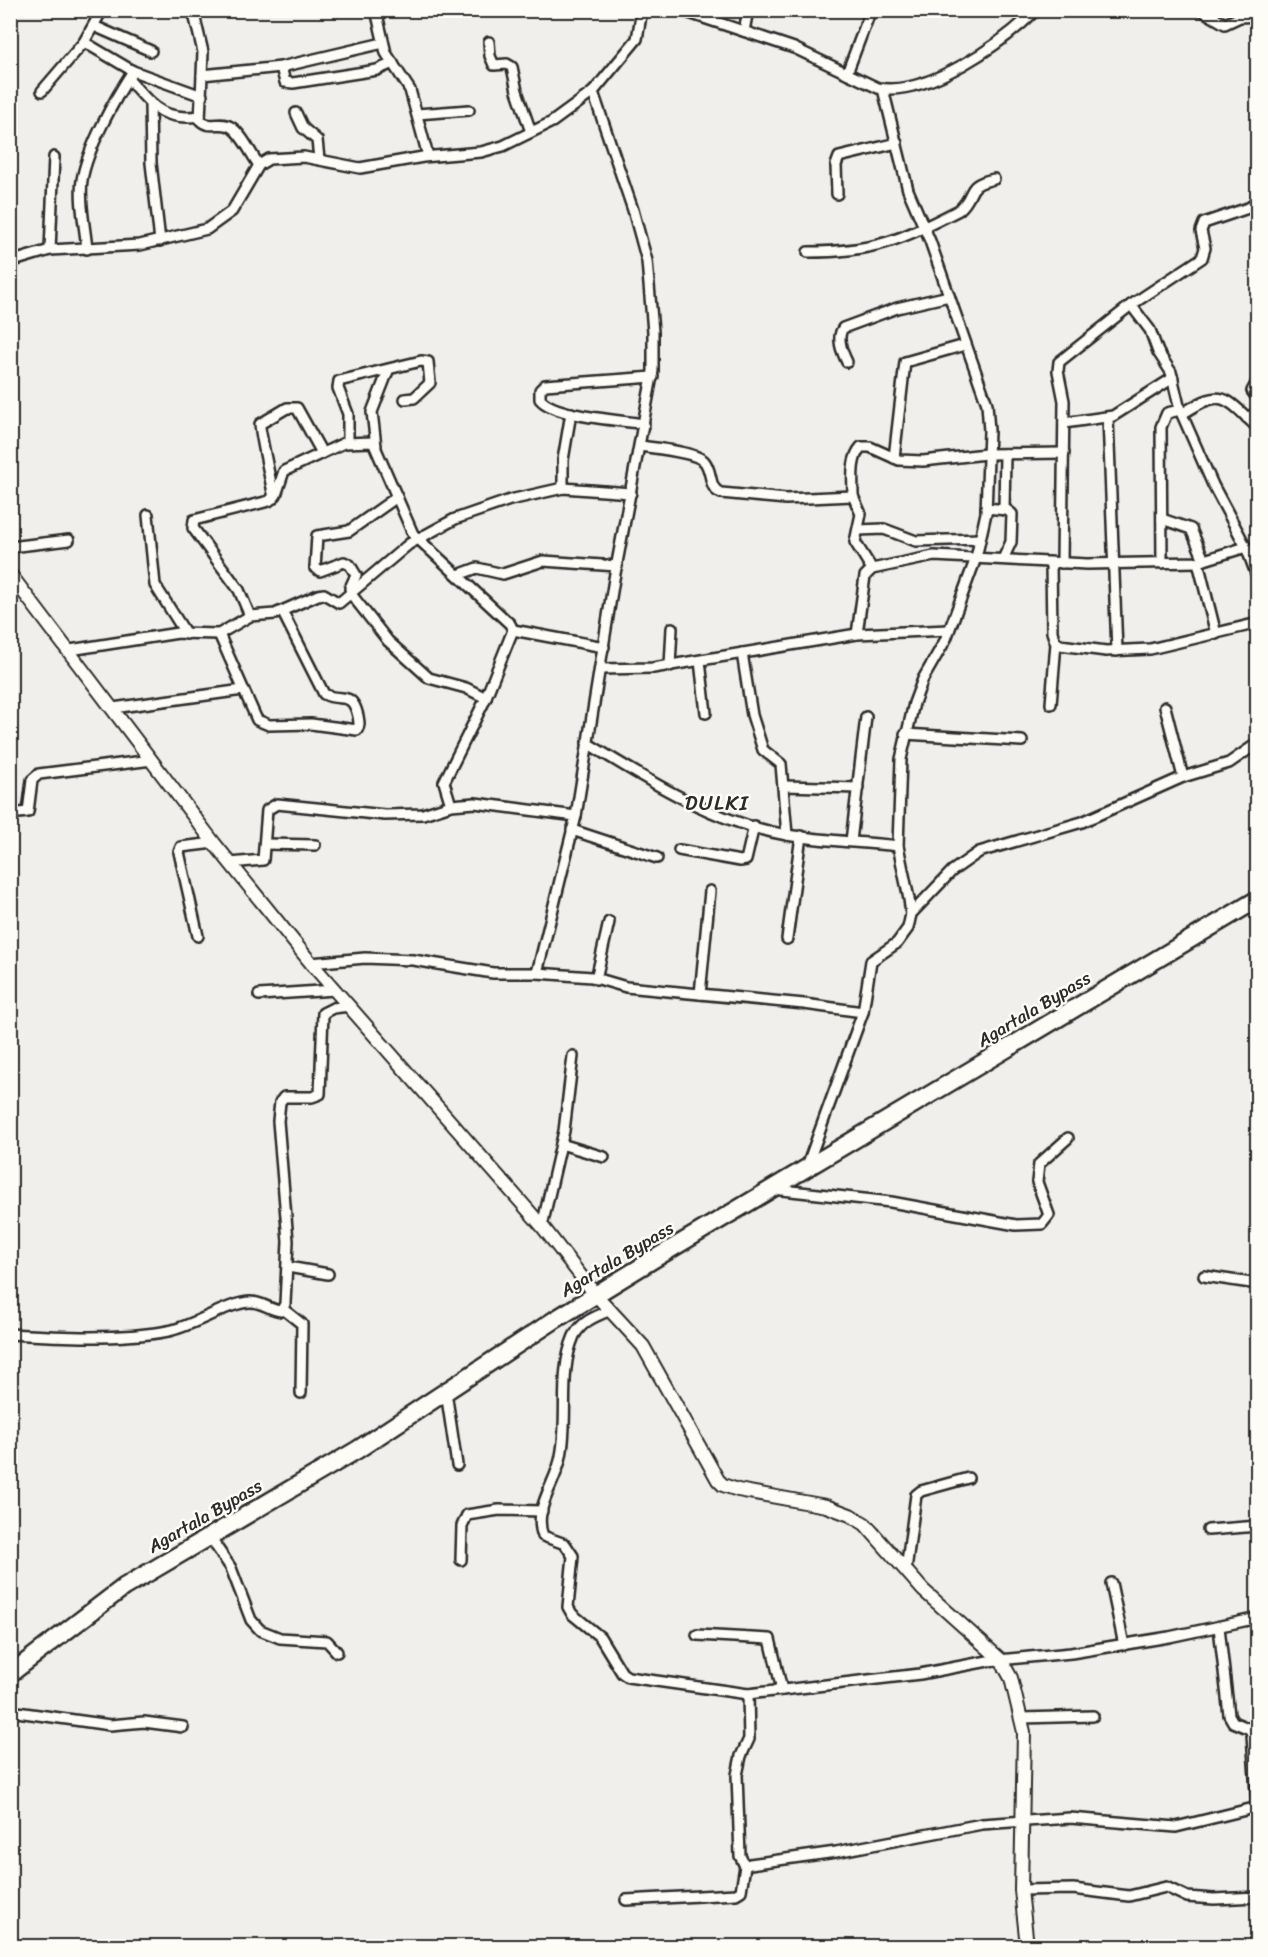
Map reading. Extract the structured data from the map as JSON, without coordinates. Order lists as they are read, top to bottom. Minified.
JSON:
{"streets":{"highway":["Agartala Bypass"]},"districts":["DULKI"]}
